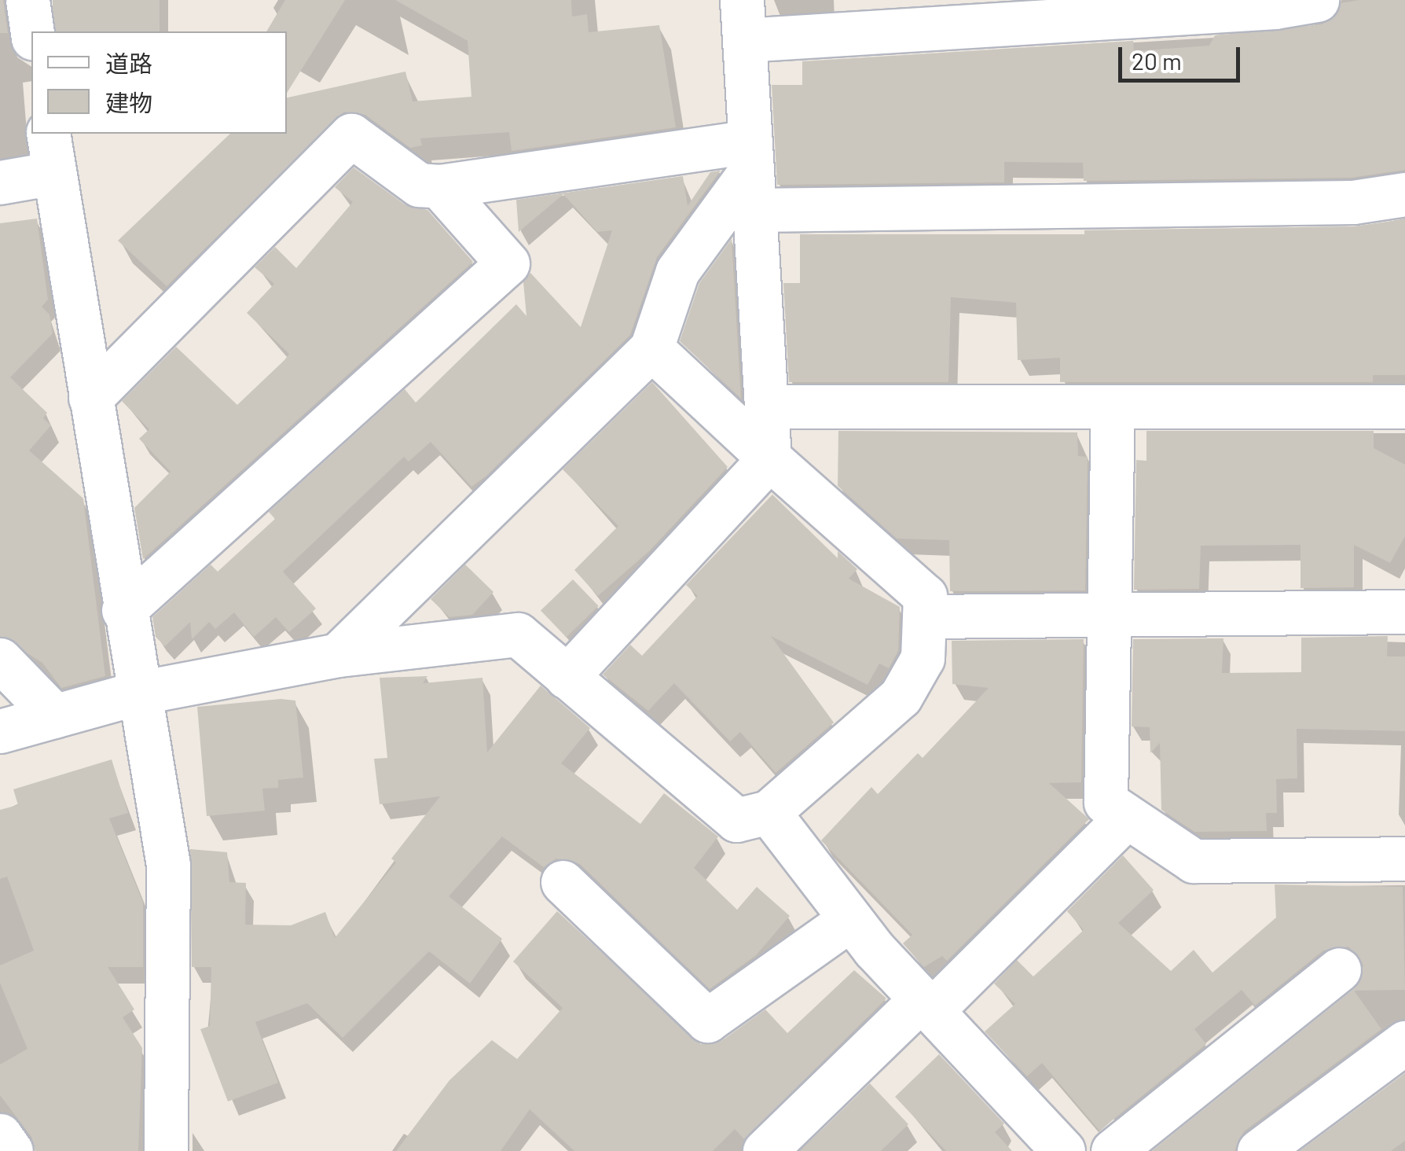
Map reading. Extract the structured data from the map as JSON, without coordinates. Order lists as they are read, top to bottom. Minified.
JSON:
{"legend":["道路","建物"],"scale_bar":"20 m"}
